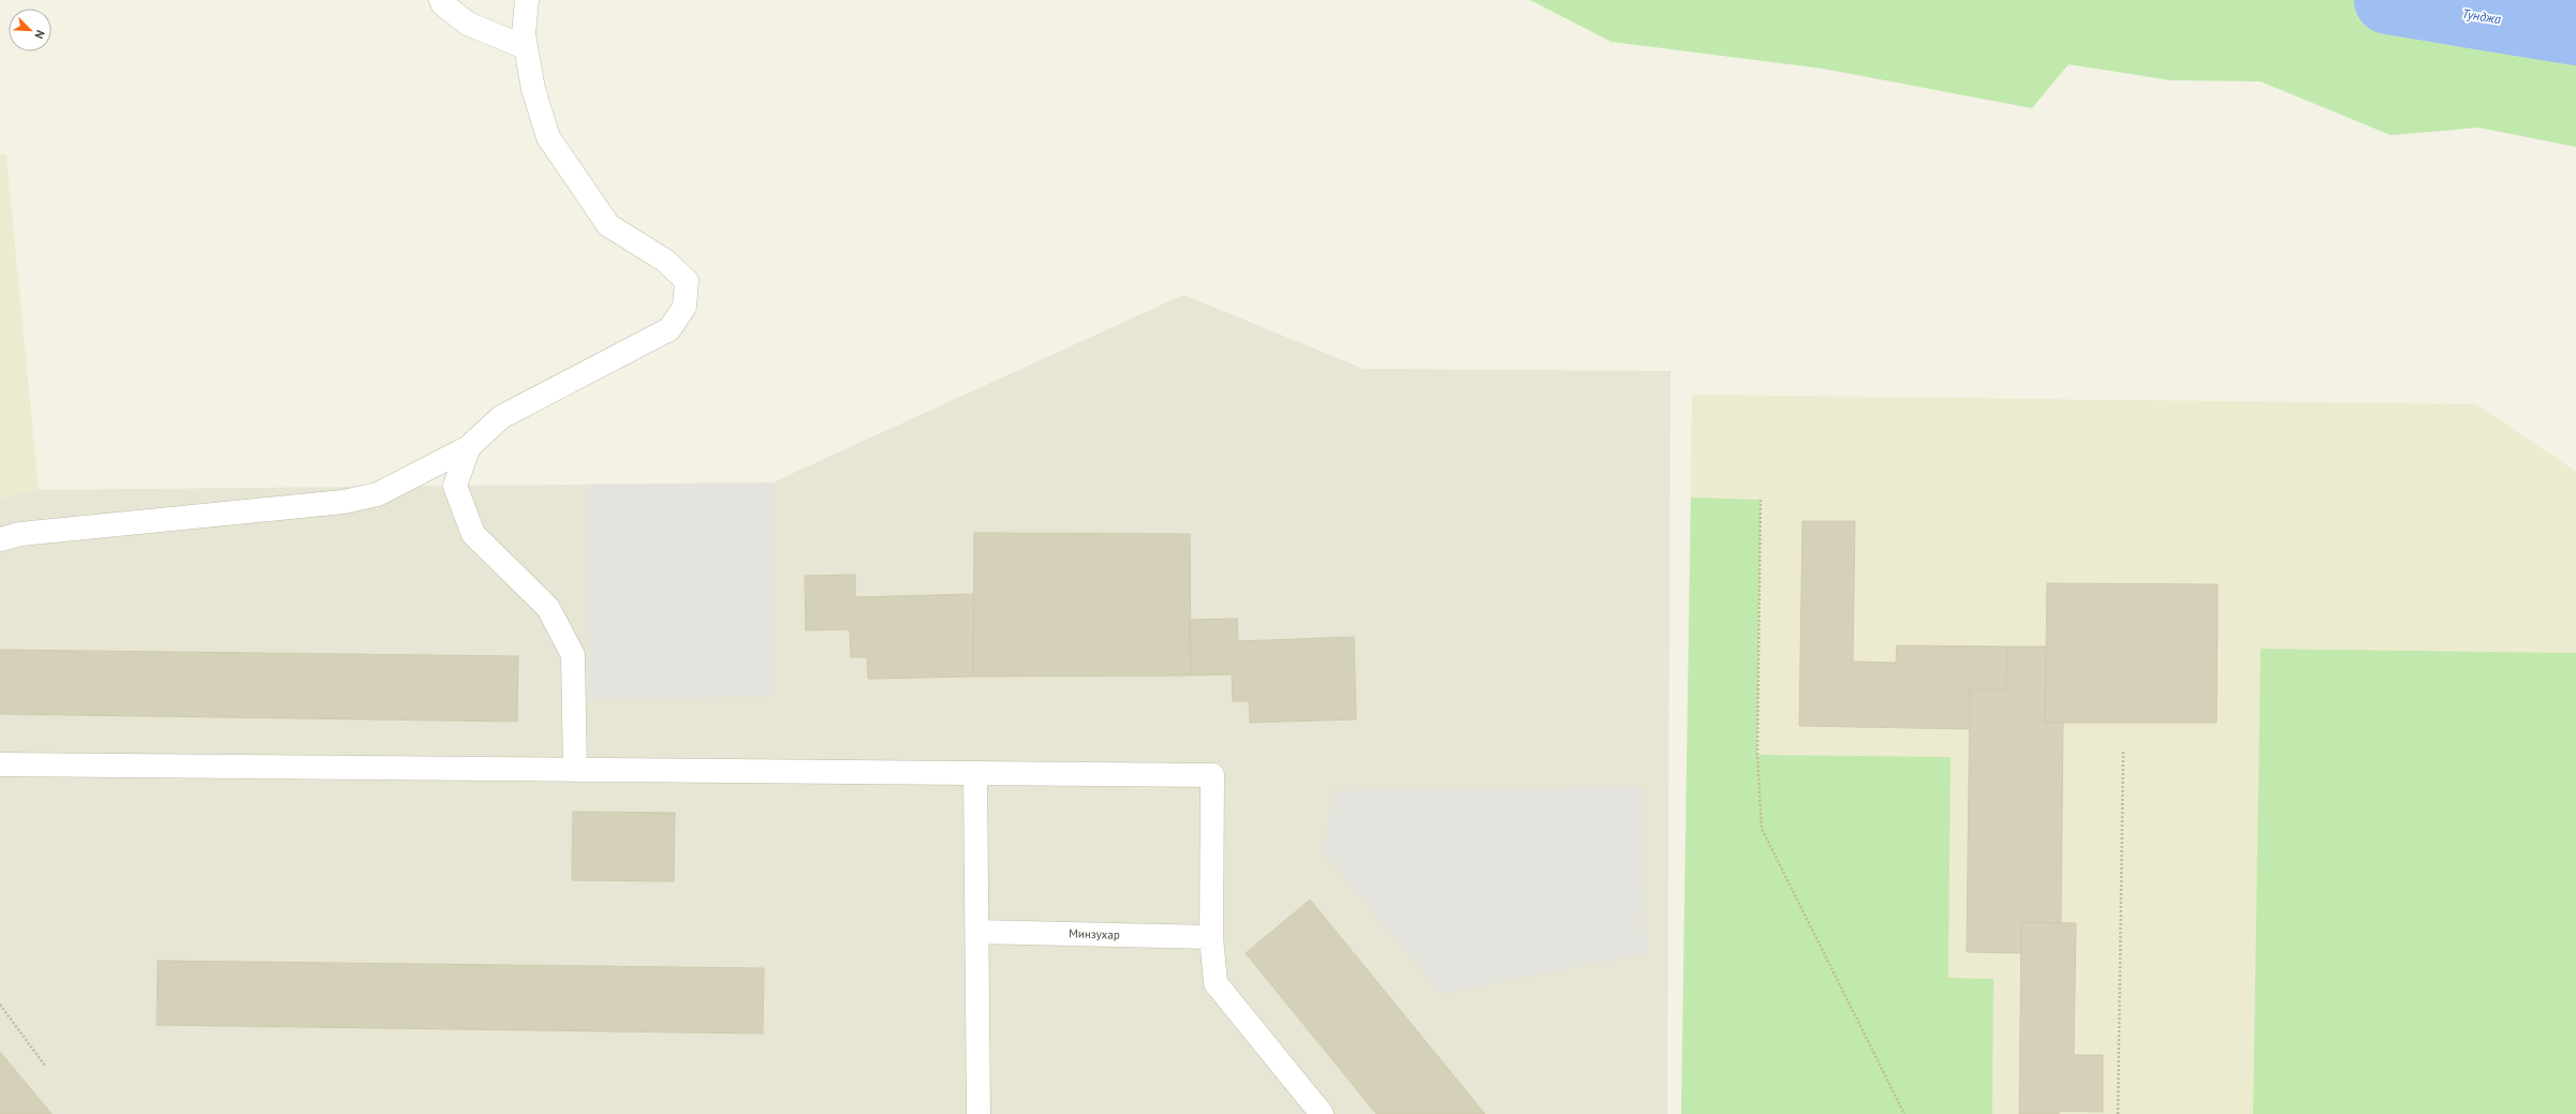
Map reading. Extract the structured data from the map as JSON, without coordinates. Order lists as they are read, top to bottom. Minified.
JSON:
{"streets":{"street":["Минзухар"]},"water":["Тунджа"],"north":"bottom right"}
